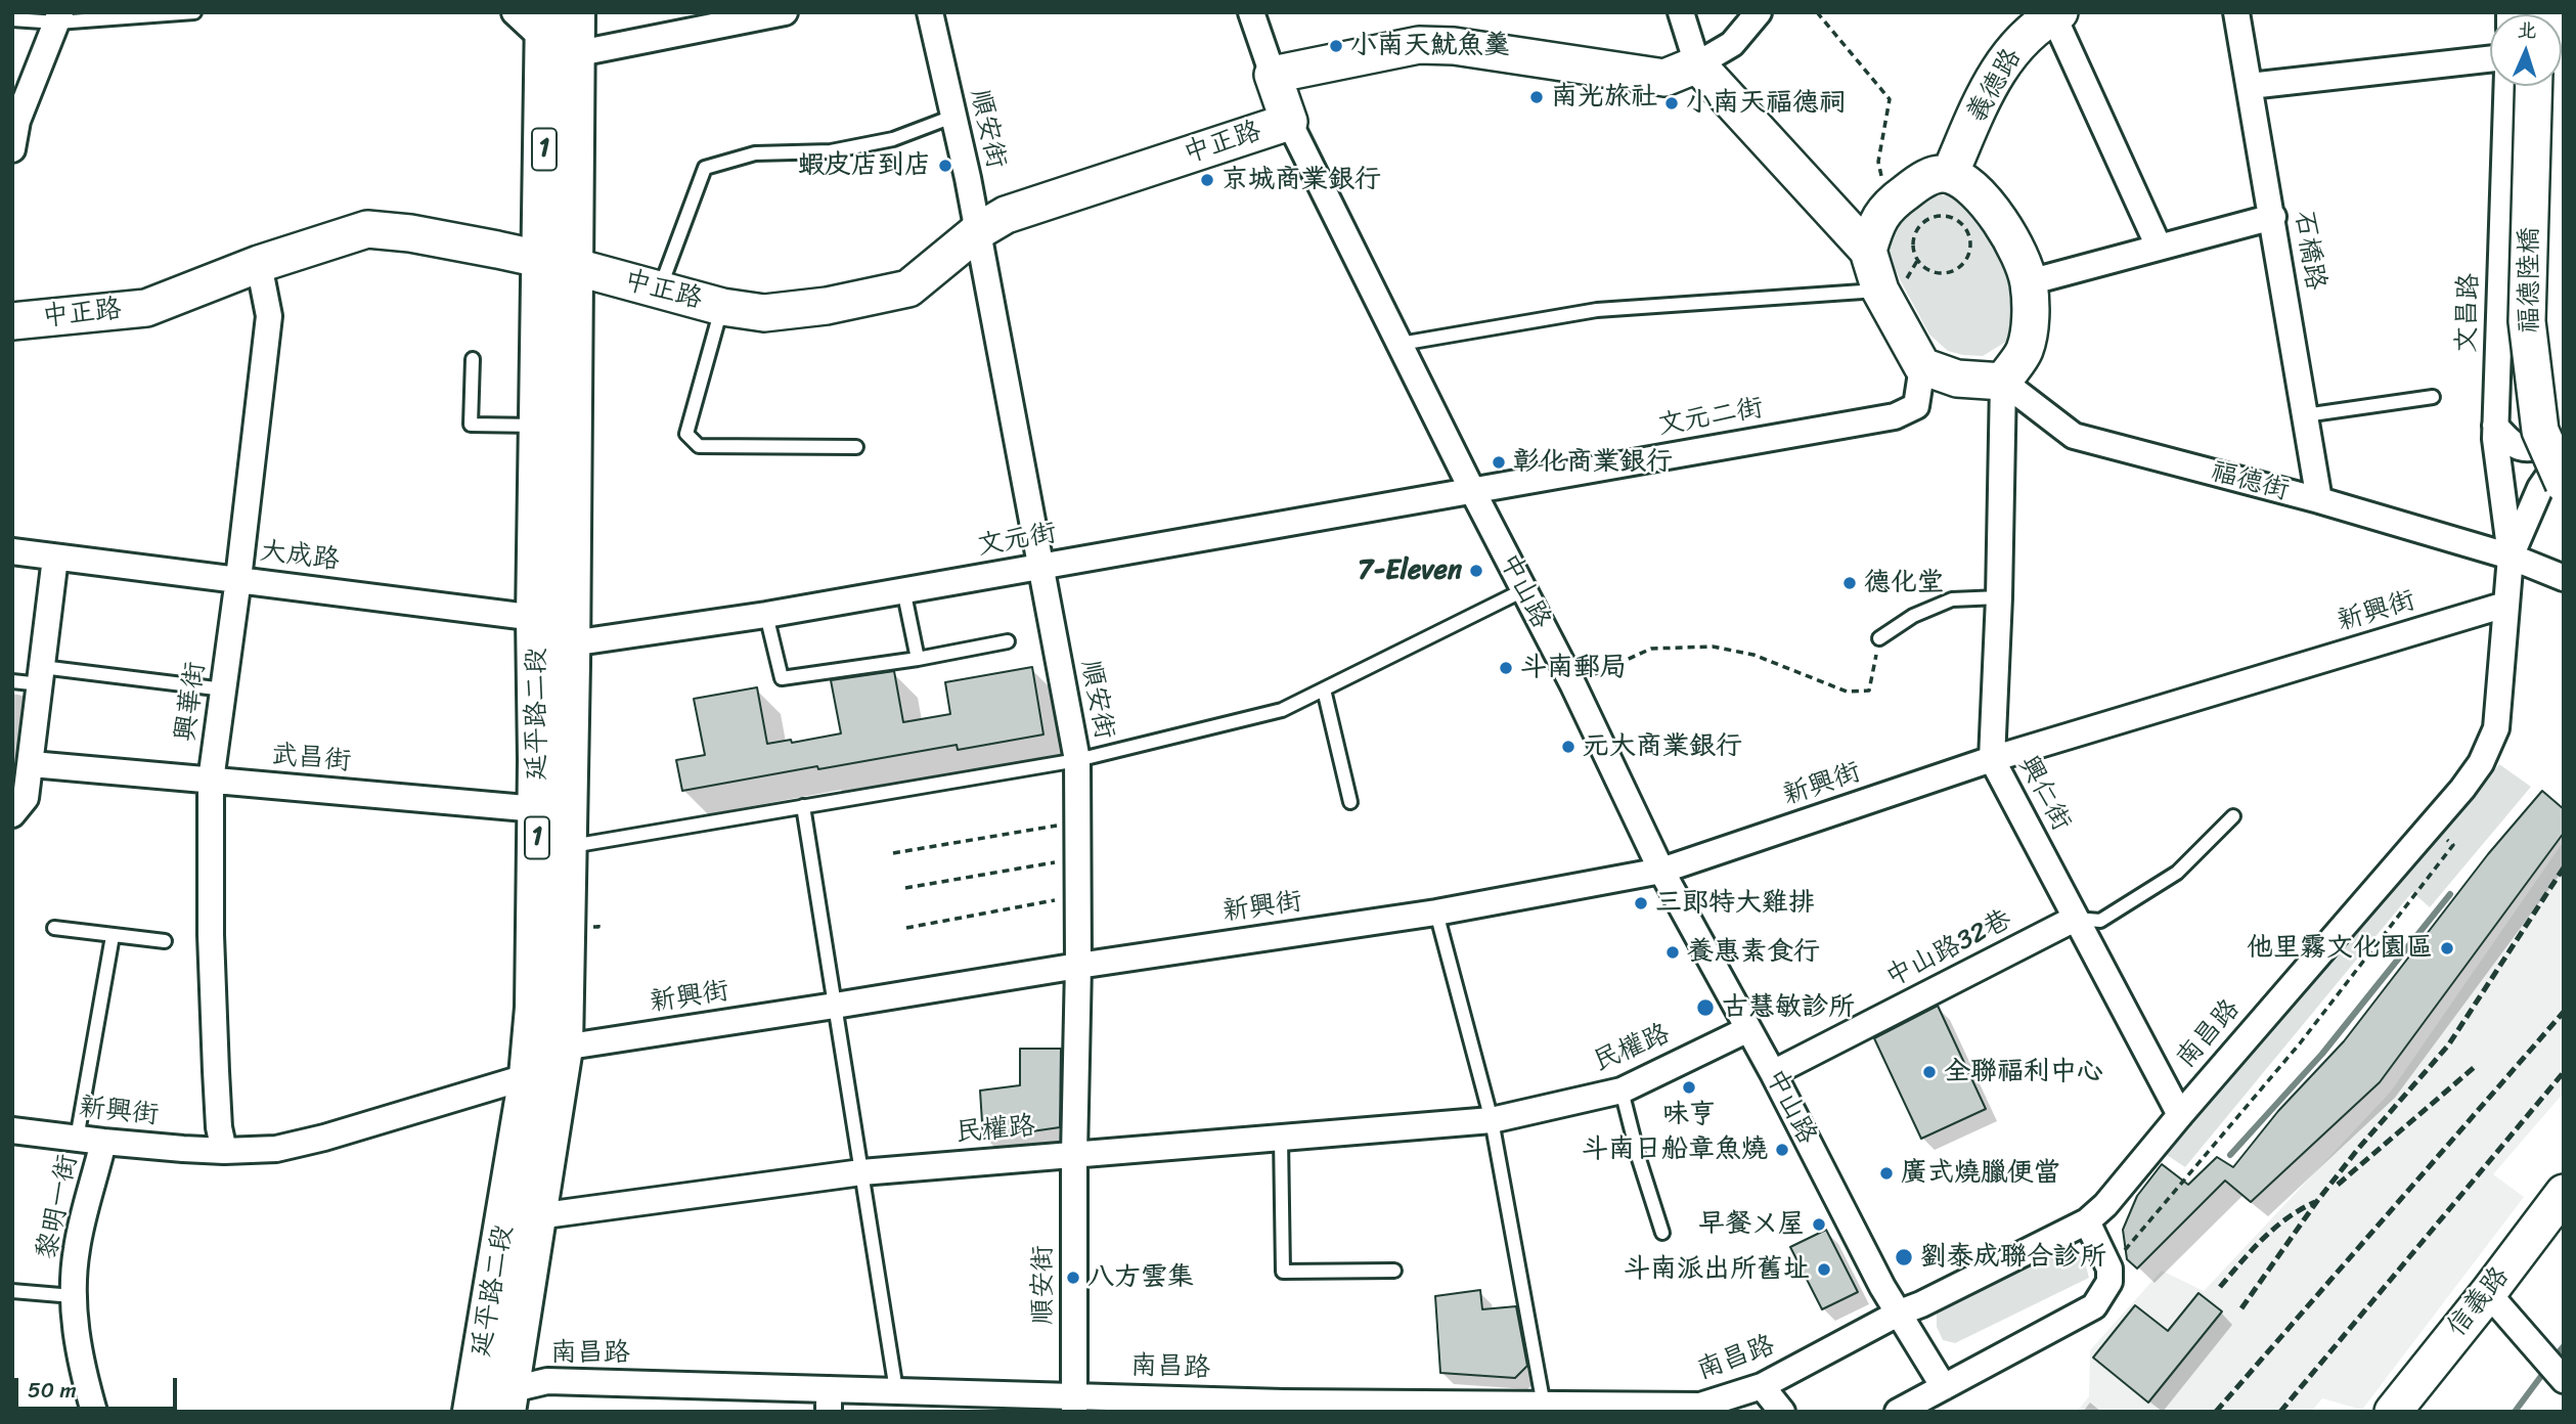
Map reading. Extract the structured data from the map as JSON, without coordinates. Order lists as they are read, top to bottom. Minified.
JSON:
{"streets":{"main road":["義德路","中正路","1","福德陸橋","中山路","延平路二段","信義路"],"street":["順安街","石橋路","文昌路","文元二街","福德街","文元街","大成路","新興街","興華街","武昌街","興仁街","中山路32巷","南昌路","民權路","黎明一街"]},"crossings":[["順安街","中正路"],["順安街","文元街"],["順安街","新興街"],["順安街","南昌路"],["順安街","民權路"],["中正路","中山路"],["中正路","興華街"],["中正路","延平路二段"],["石橋路","福德街"],["文昌路","福德街"],["文昌路","南昌路"],["文元二街","文元街"],["文元二街","中山路"],["福德街","興仁街"],["福德街","南昌路"],["文元街","大成路"],["文元街","中山路"],["文元街","延平路二段"],["大成路","興華街"],["大成路","延平路二段"],["中山路","新興街"],["中山路","中山路32巷"],["中山路","南昌路"],["中山路","民權路"],["新興街","興華街"],["新興街","延平路二段"],["新興街","興仁街"],["新興街","南昌路"],["新興街","黎明一街"],["興華街","武昌街"],["延平路二段","武昌街"],["延平路二段","南昌路"],["延平路二段","民權路"],["興仁街","中山路32巷"],["興仁街","南昌路"]],"places":["小南天魷魚羹","南光旅社","小南天福德祠","蝦皮店到店","京城商業銀行","彰化商業銀行","7-Eleven","德化堂","斗南郵局","元大商業銀行","三郎特大雞排","他里霧文化園區","養惠素食行","古慧敏診所","全聯福利中心","味亨","斗南日船章魚燒","廣式燒臘便當","早餐ㄨ屋","劉泰成聯合診所","斗南派出所舊址","八方雲集"],"scale_bar":"50 m","north":"top"}
